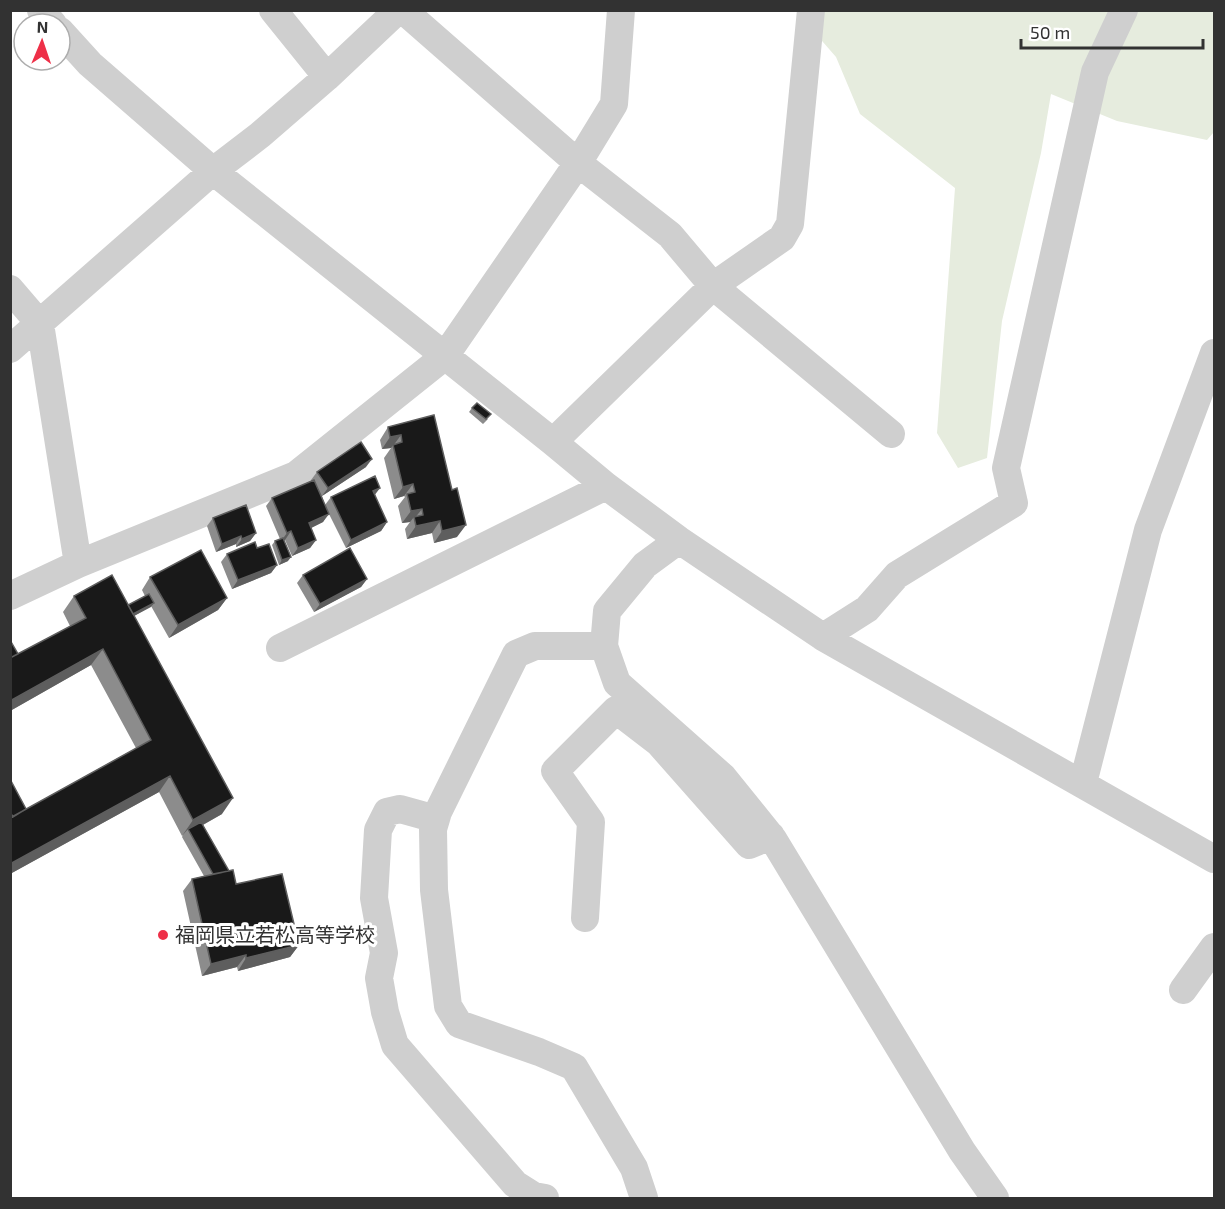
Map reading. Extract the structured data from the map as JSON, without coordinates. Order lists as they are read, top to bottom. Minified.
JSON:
{"places":["福岡県立若松高等学校"],"scale_bar":"50 m","north":"top"}
